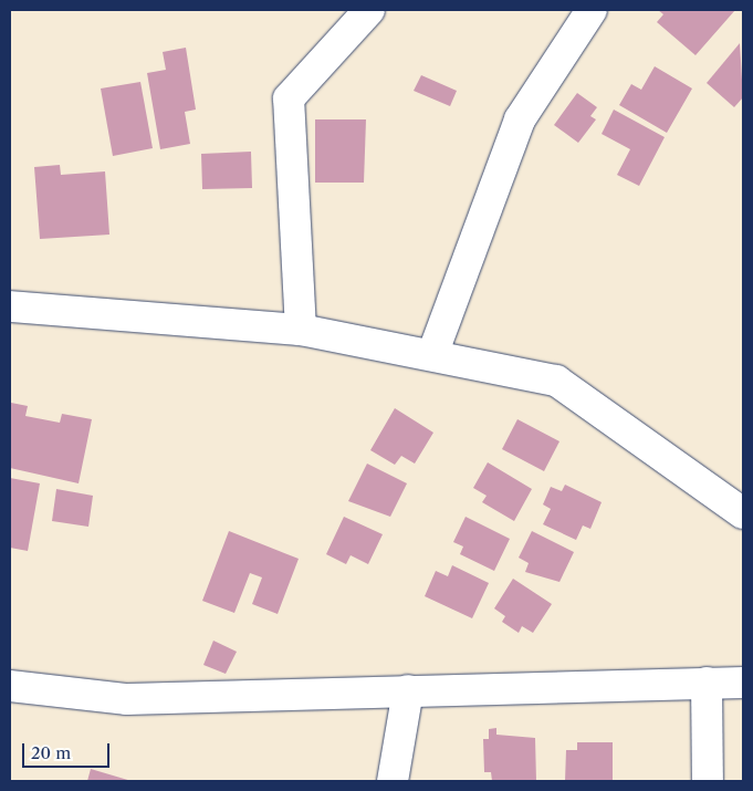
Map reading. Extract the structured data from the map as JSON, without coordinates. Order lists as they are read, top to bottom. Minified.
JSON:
{"scale_bar":"20 m"}
